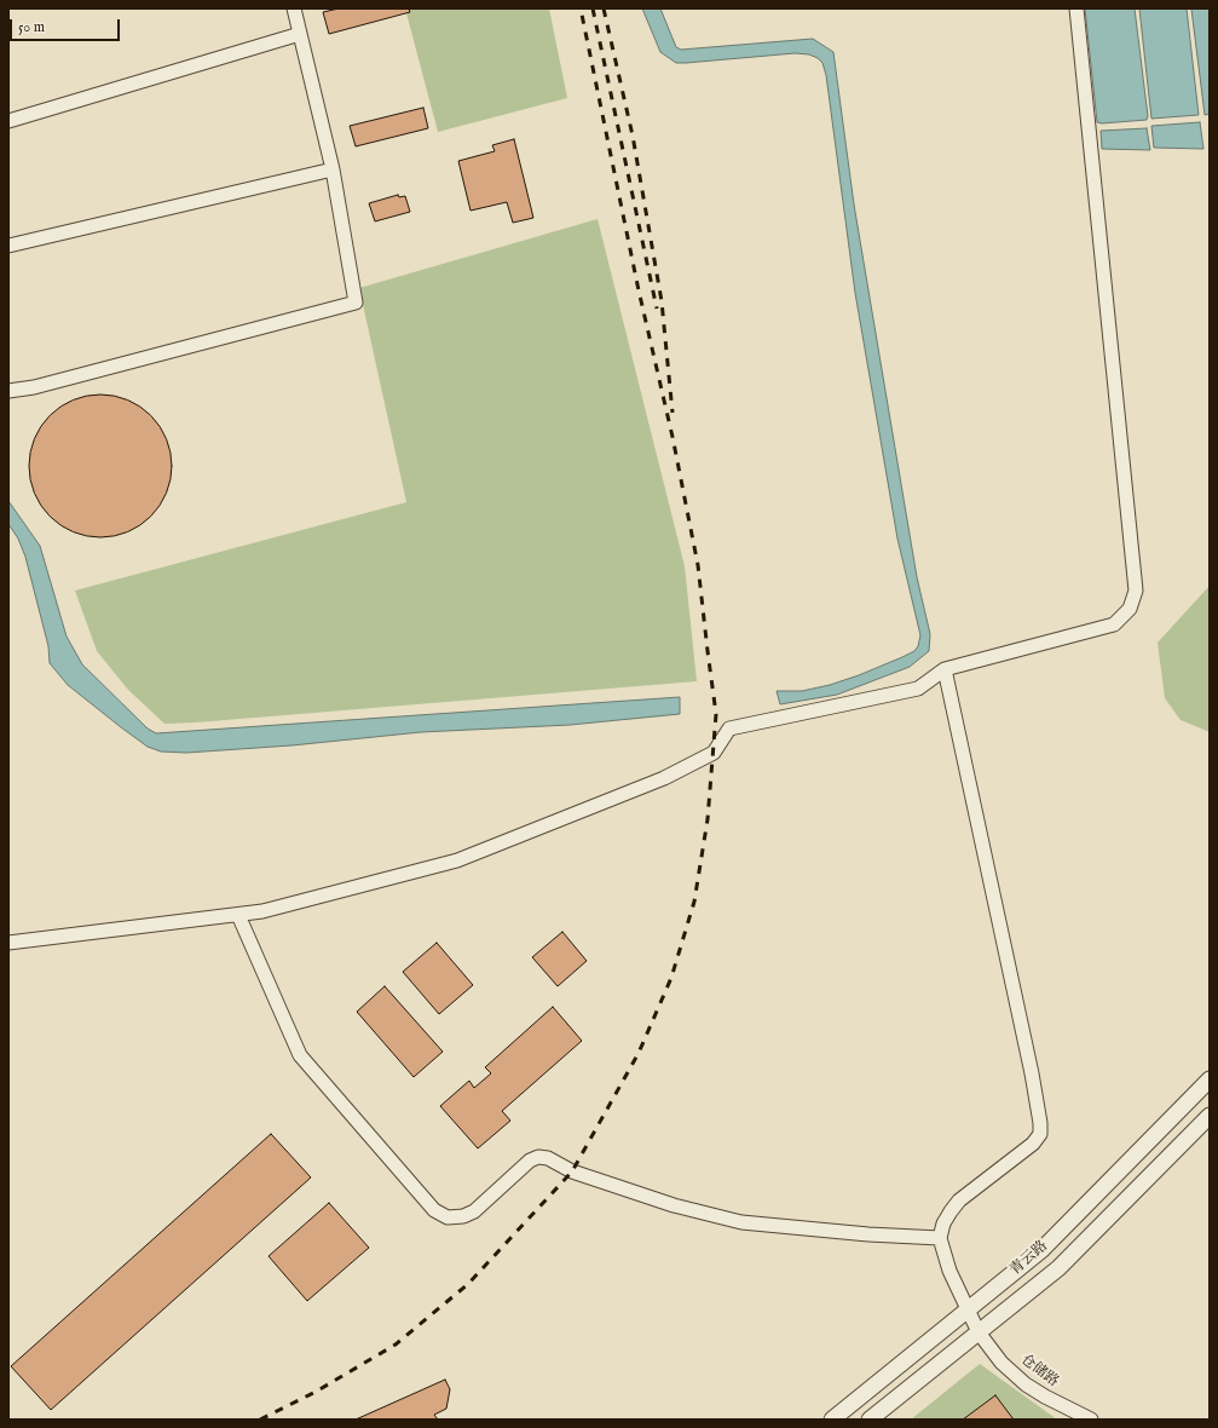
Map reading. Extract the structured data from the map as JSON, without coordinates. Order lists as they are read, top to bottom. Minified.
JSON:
{"streets":{"street":["青云路","仓储路"]},"crossings":[["青云路","仓储路"]],"scale_bar":"50 m"}
